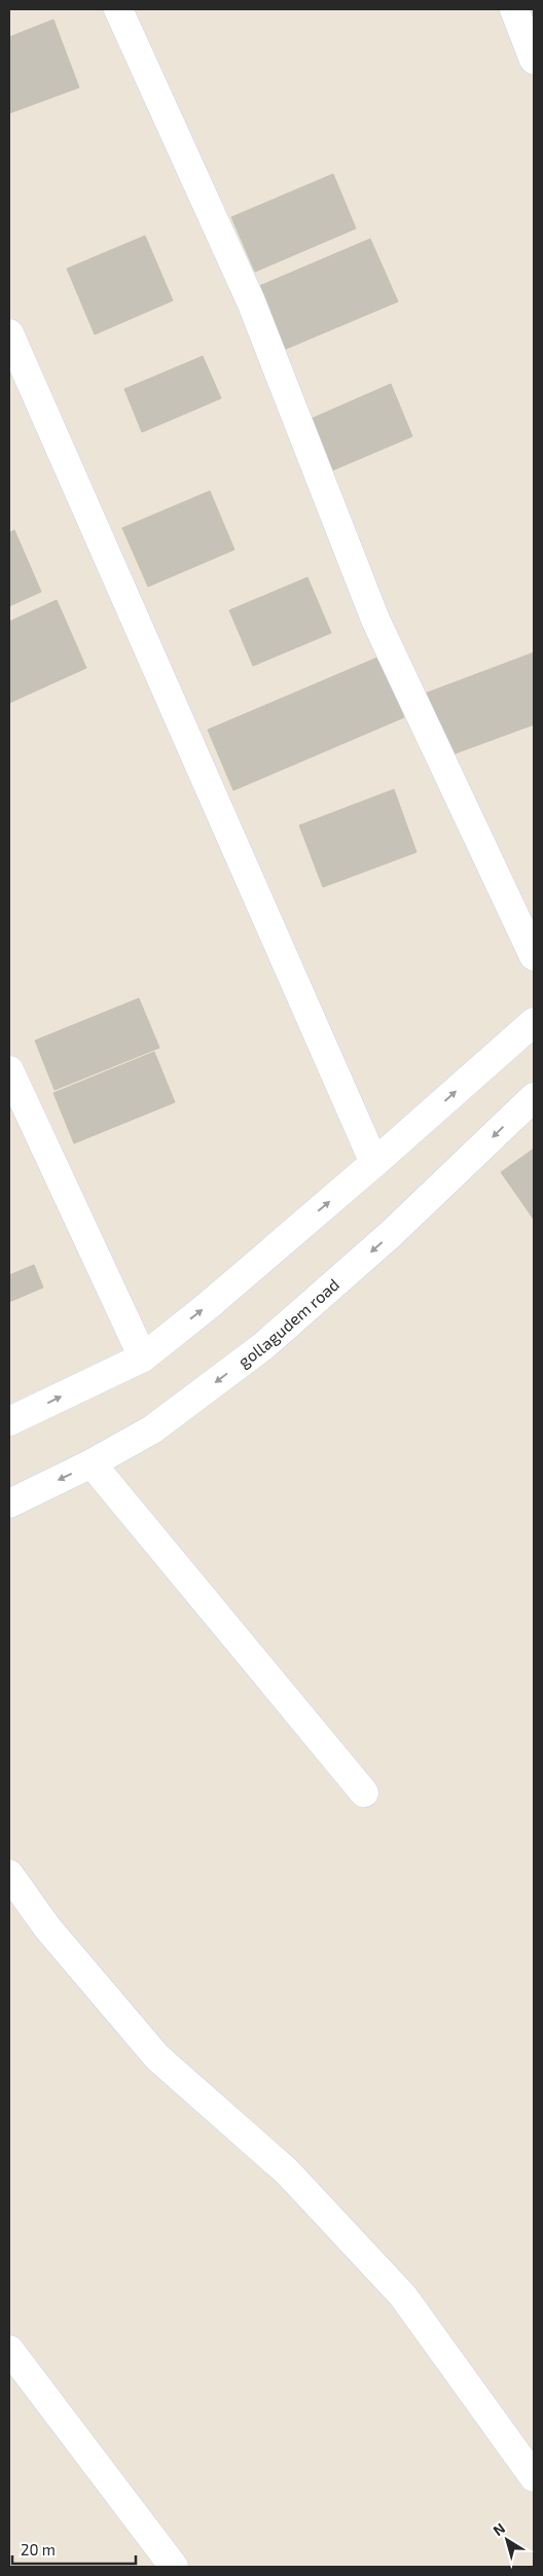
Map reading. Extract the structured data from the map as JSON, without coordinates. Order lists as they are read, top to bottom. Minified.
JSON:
{"streets":{"street":["gollagudem road"]},"scale_bar":"20 m","north":"top left"}
